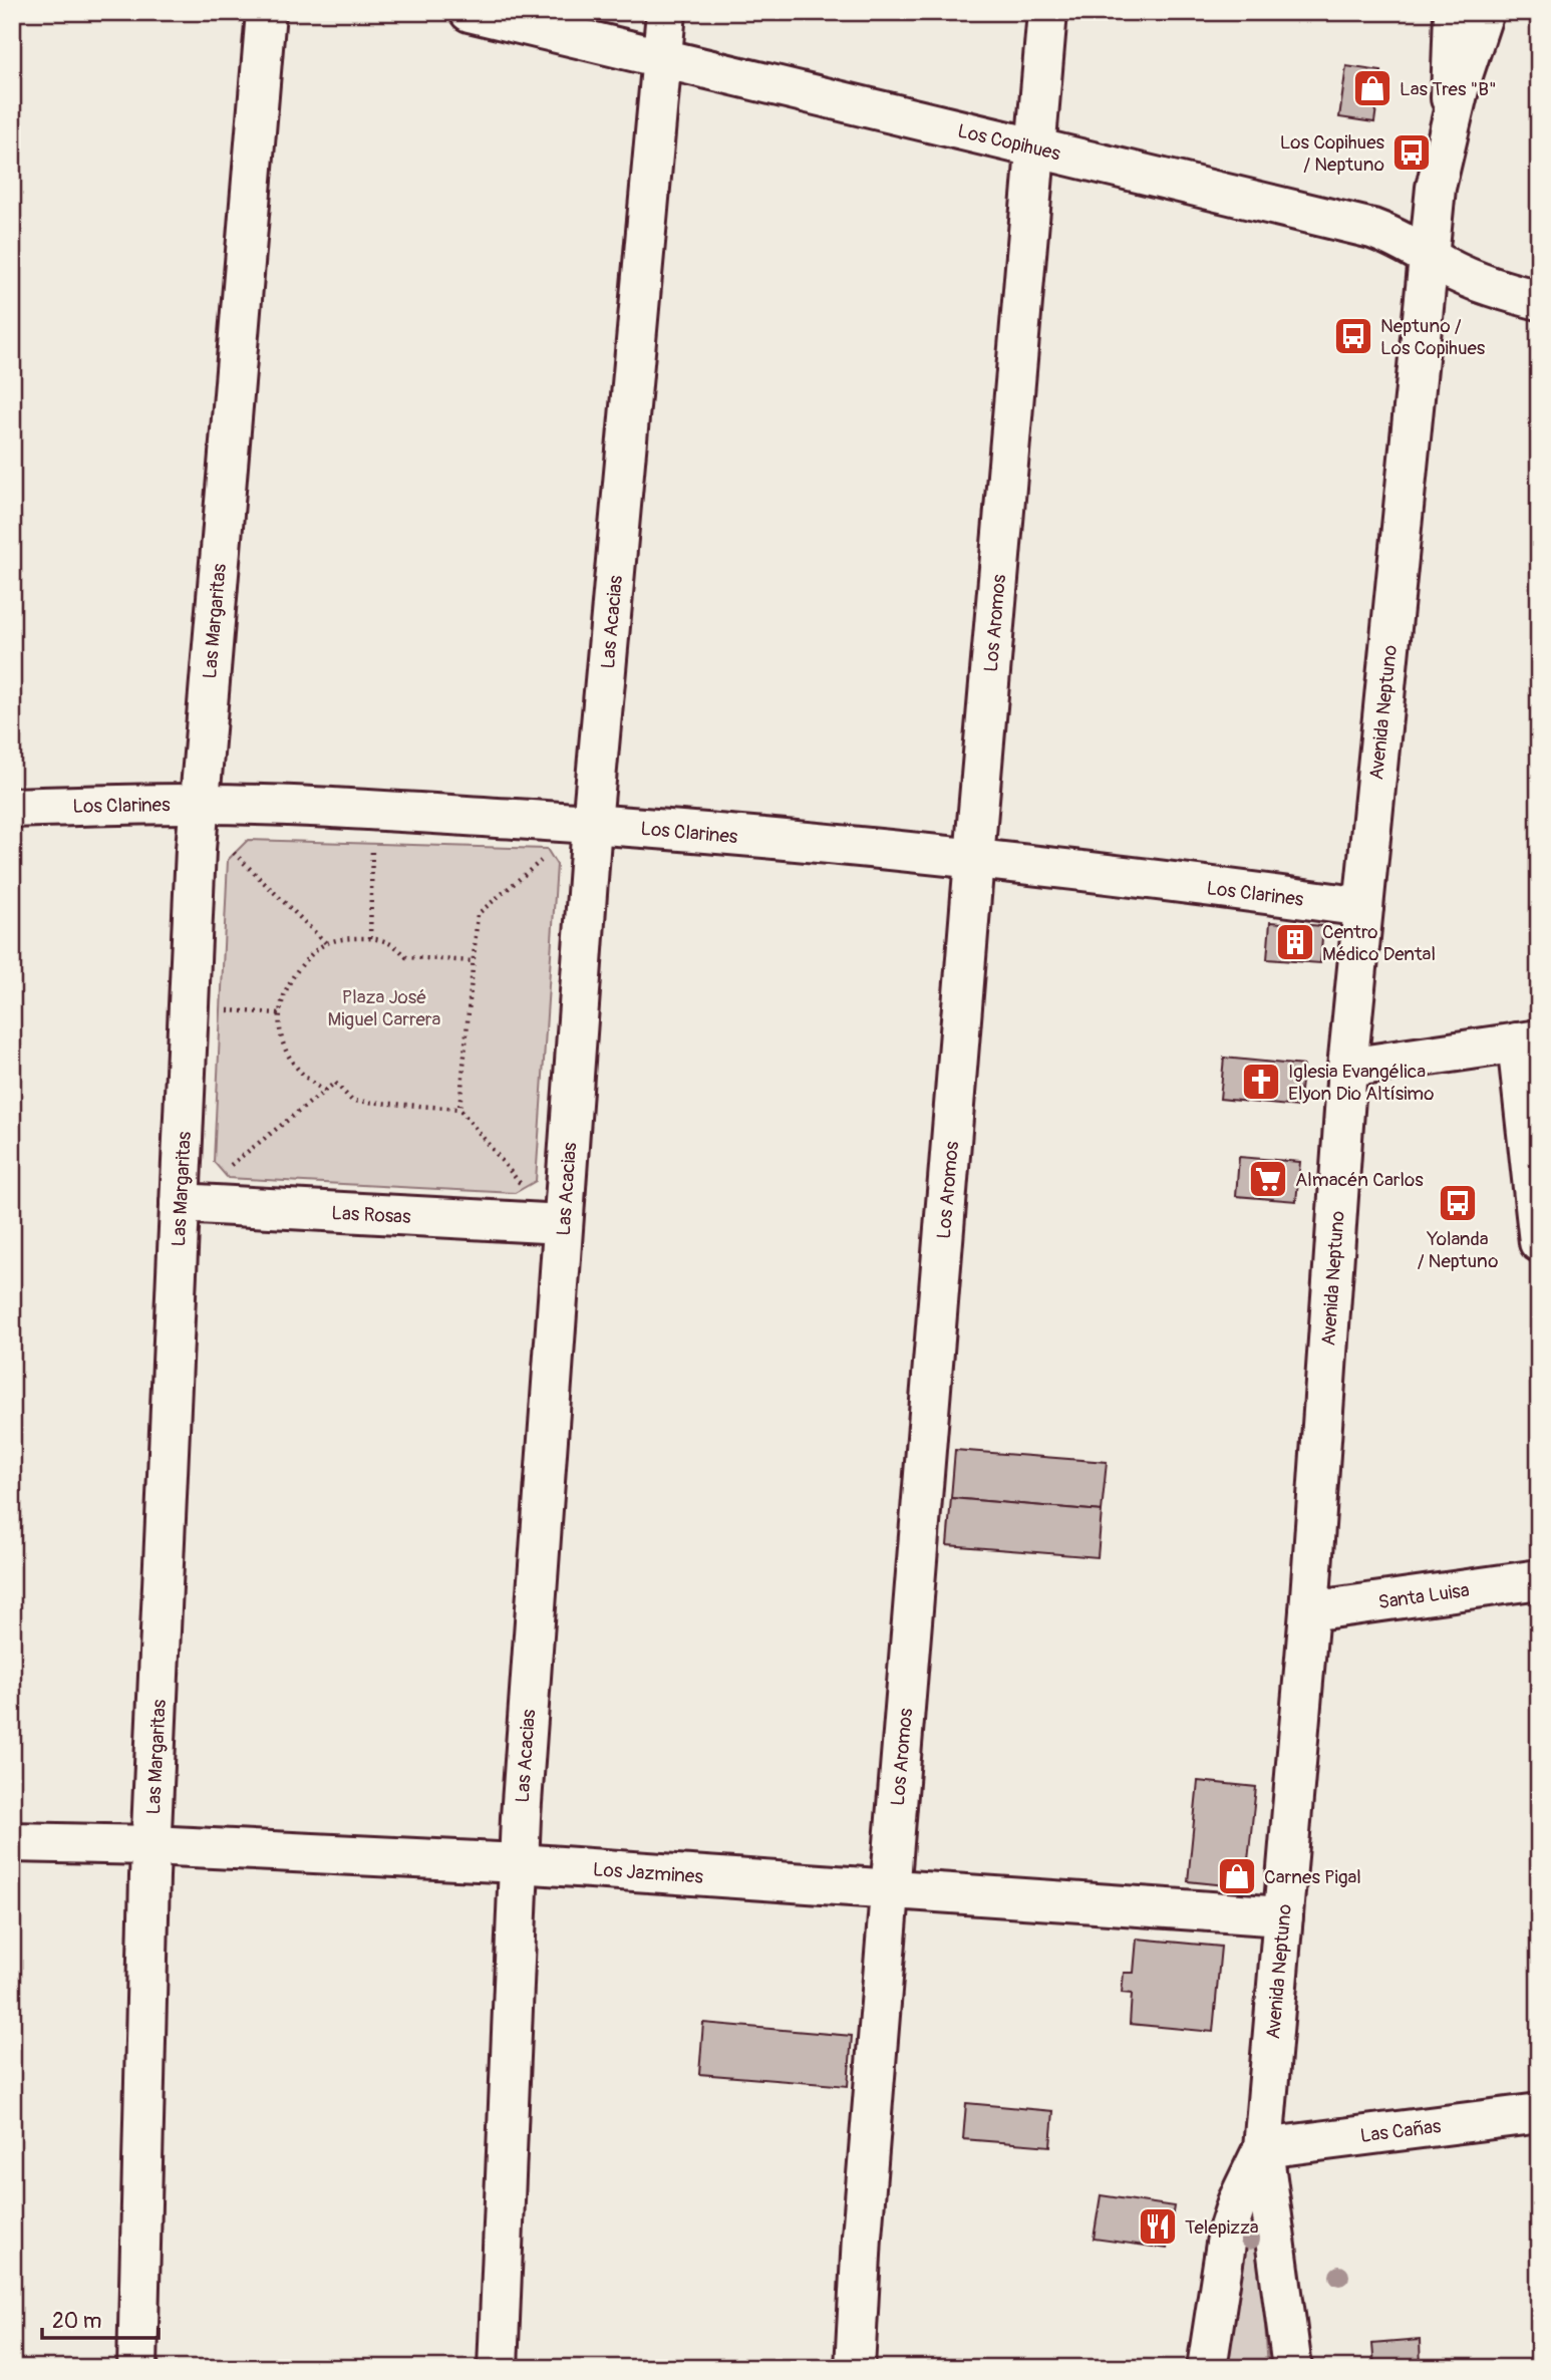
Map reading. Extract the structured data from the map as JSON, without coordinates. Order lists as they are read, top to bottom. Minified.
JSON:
{"streets":{"street":["Los Copihues","Las Margaritas","Las Acacias","Los Aromos","Avenida Neptuno","Los Clarines","Las Rosas","Santa Luisa","Los Jazmines","Las Cañas"]},"crossings":[["Los Copihues","Las Acacias"],["Los Copihues","Los Aromos"],["Los Copihues","Avenida Neptuno"],["Las Margaritas","Los Clarines"],["Las Margaritas","Las Rosas"],["Las Margaritas","Los Jazmines"],["Las Acacias","Los Clarines"],["Las Acacias","Las Rosas"],["Las Acacias","Los Jazmines"],["Los Aromos","Los Clarines"],["Los Aromos","Los Jazmines"],["Avenida Neptuno","Los Clarines"],["Avenida Neptuno","Santa Luisa"],["Avenida Neptuno","Los Jazmines"],["Avenida Neptuno","Las Cañas"]],"parks":["Plaza José Miguel Carrera"],"places":{"shop":["Las Tres \"B\"","Carnes Pigal"],"bus stop":["Los Copihues / Neptuno","Neptuno / Los Copihues","Yolanda / Neptuno"],"building":["Centro Médico Dental"],"church":["Iglesia Evangélica Elyon Dio Altísimo"],"supermarket":["Almacén Carlos"],"restaurant":["Telepizza"]},"scale_bar":"20 m"}
